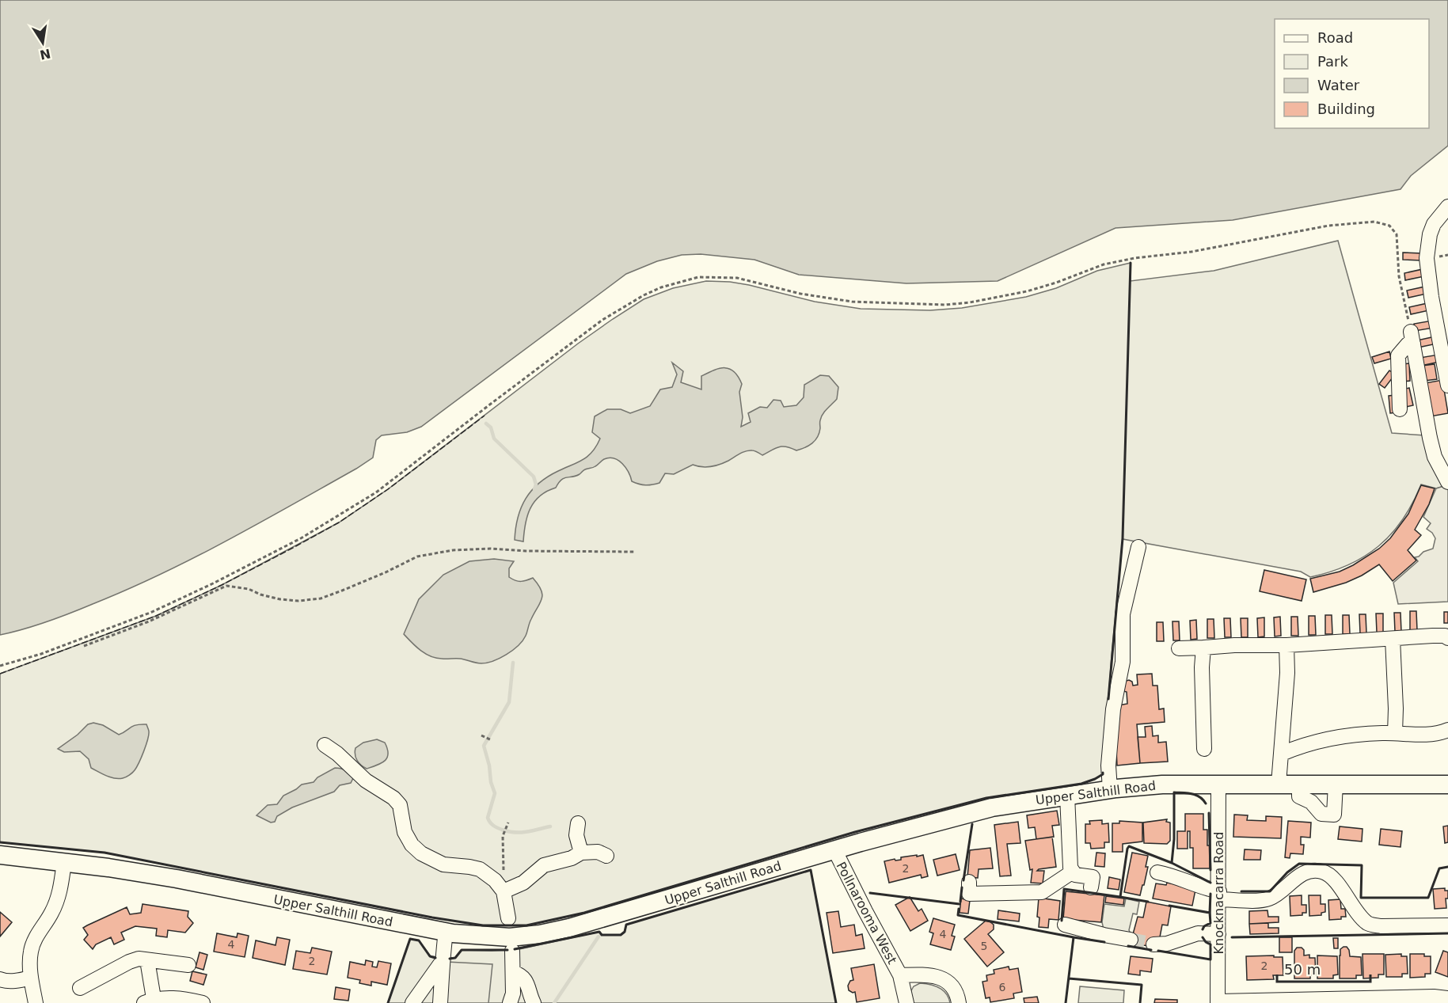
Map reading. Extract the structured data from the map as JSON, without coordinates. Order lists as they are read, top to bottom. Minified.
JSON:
{"streets":{"main road":["Upper Salthill Road"],"street":["Knocknacarra Road","Pollnarooma West"]},"crossings":[["Upper Salthill Road","Knocknacarra Road"],["Upper Salthill Road","Pollnarooma West"]],"house_numbers":["2","4","4","5","2","2","6"],"legend":["Road","Park","Water","Building"],"scale_bar":"50 m","north":"bottom"}
